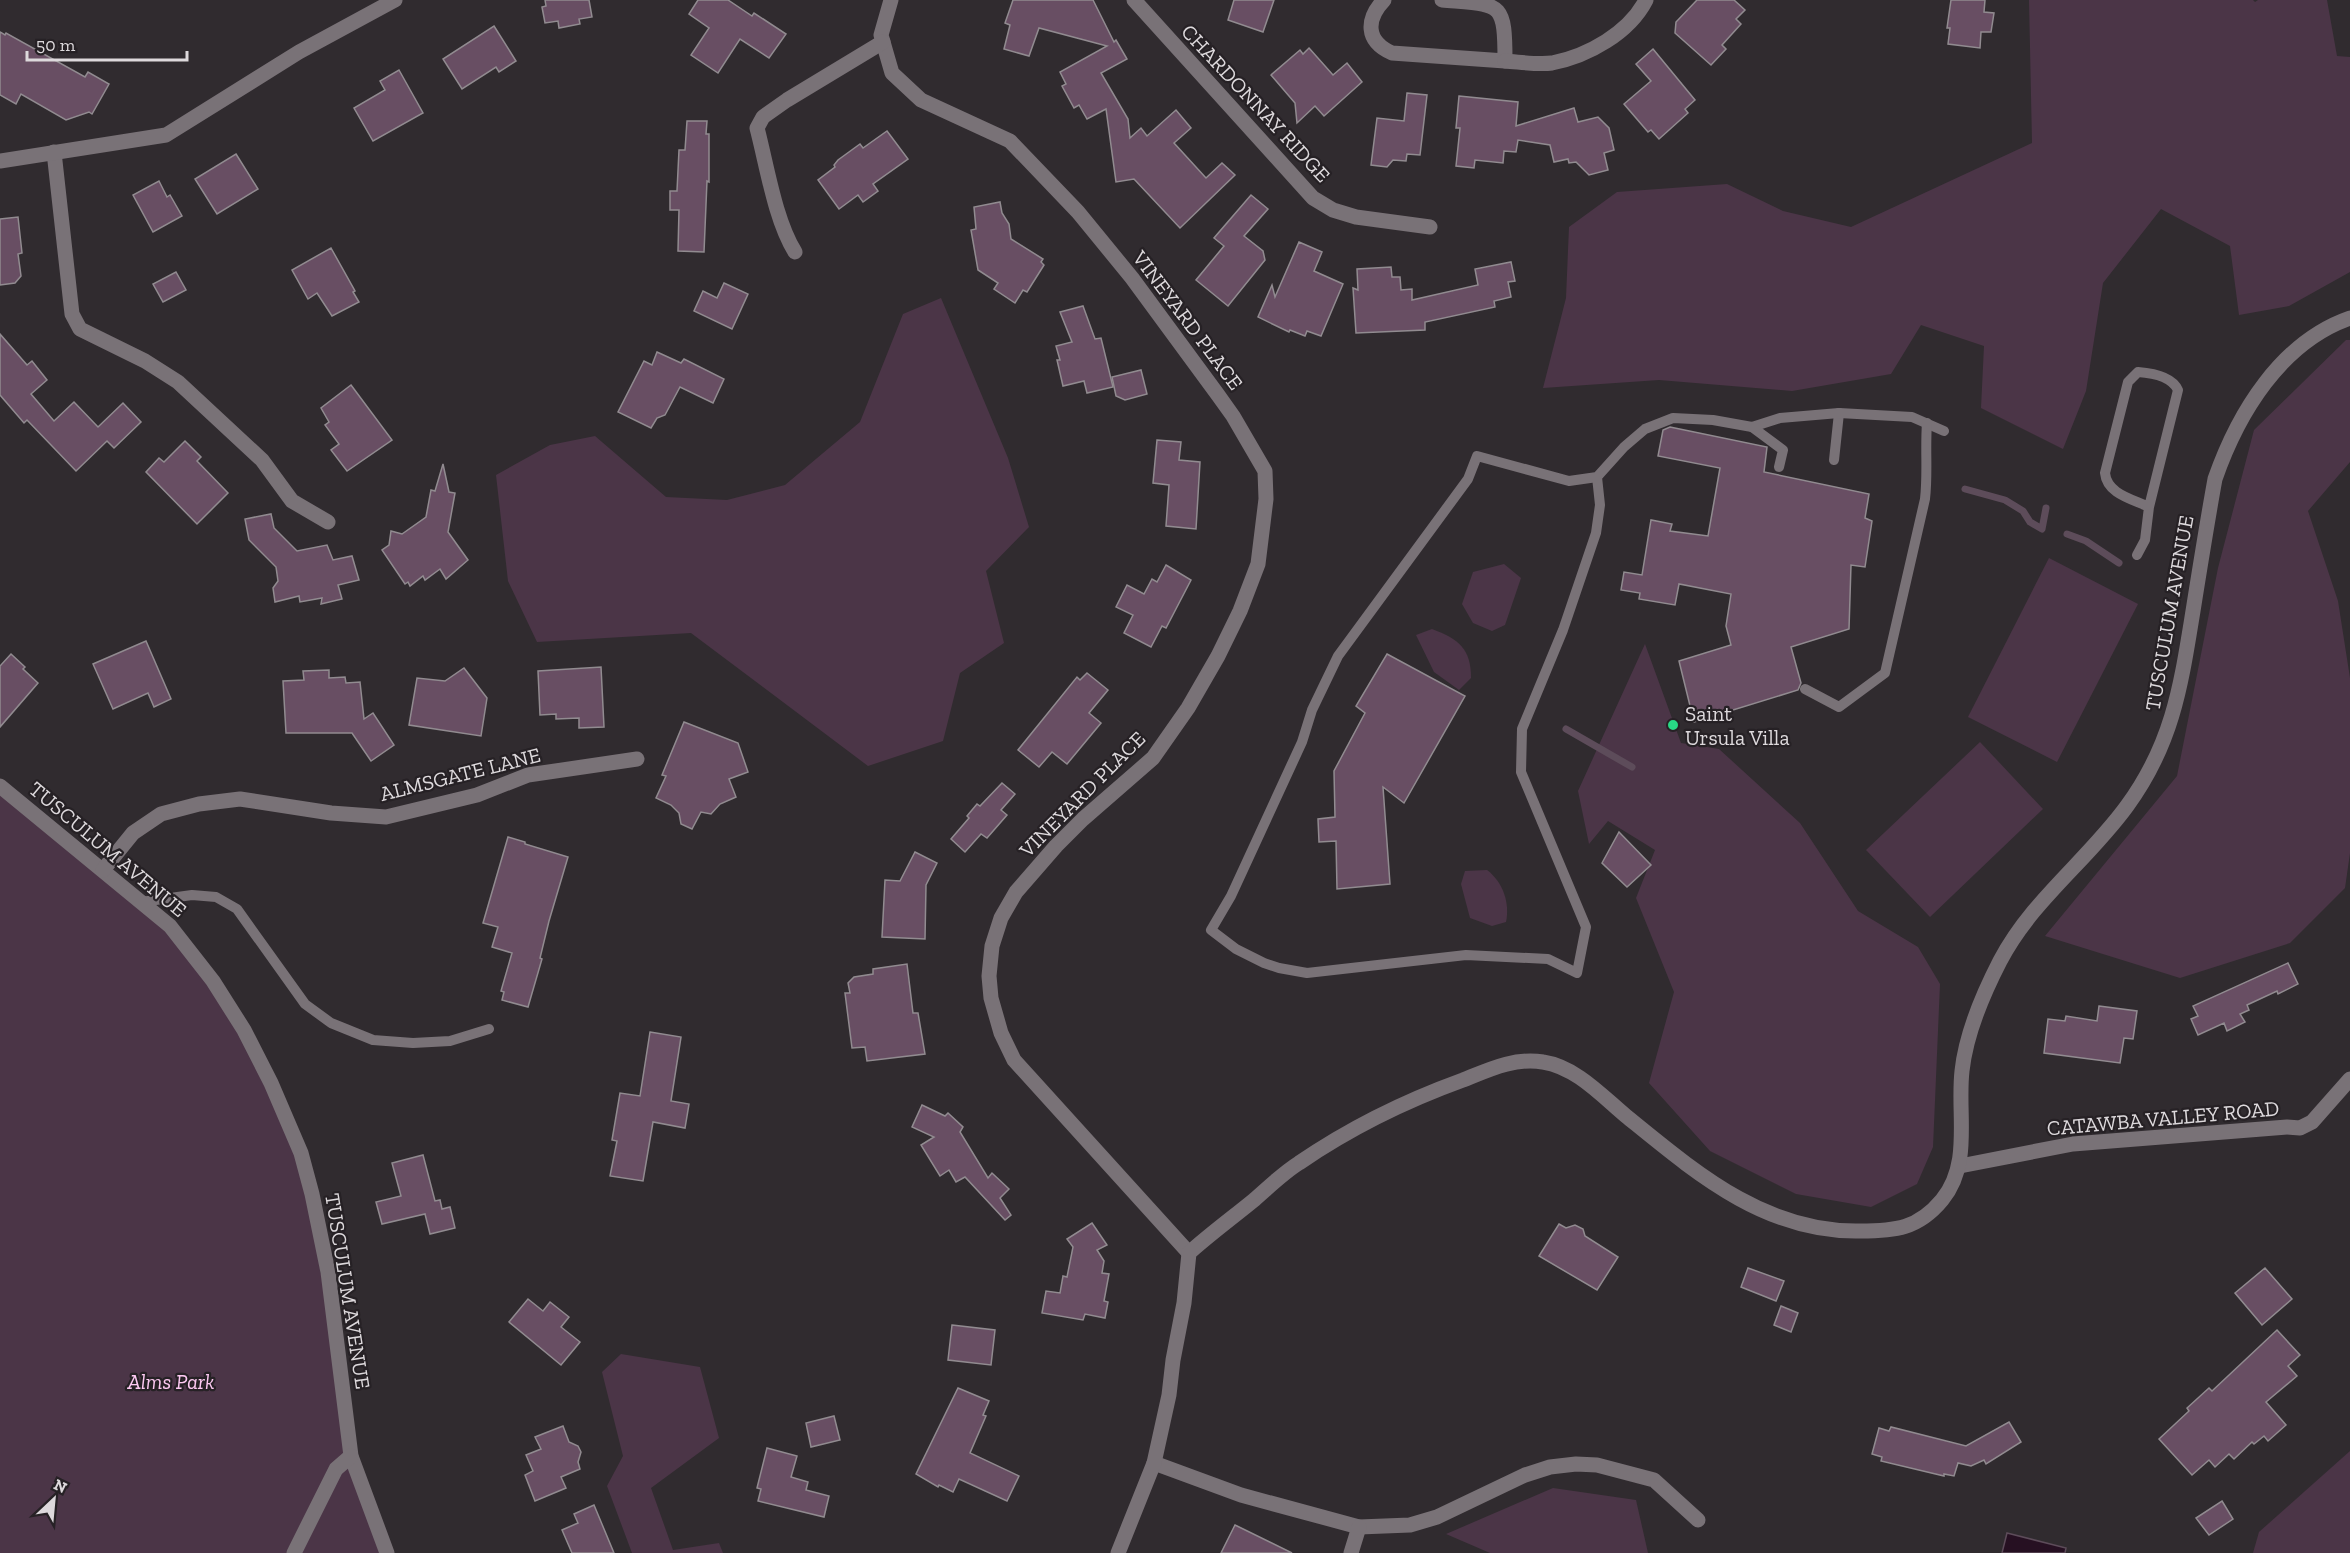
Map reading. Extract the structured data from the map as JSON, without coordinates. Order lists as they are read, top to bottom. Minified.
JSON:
{"streets":{"street":["CHARDONNAY RIDGE","VINEYARD PLACE","TUSCULUM AVENUE","ALMSGATE LANE","CATAWBA VALLEY ROAD"]},"crossings":[["VINEYARD PLACE","TUSCULUM AVENUE"],["TUSCULUM AVENUE","ALMSGATE LANE"],["TUSCULUM AVENUE","CATAWBA VALLEY ROAD"]],"parks":["Alms Park"],"places":["Saint Ursula Villa"],"scale_bar":"50 m","north":"top right"}
